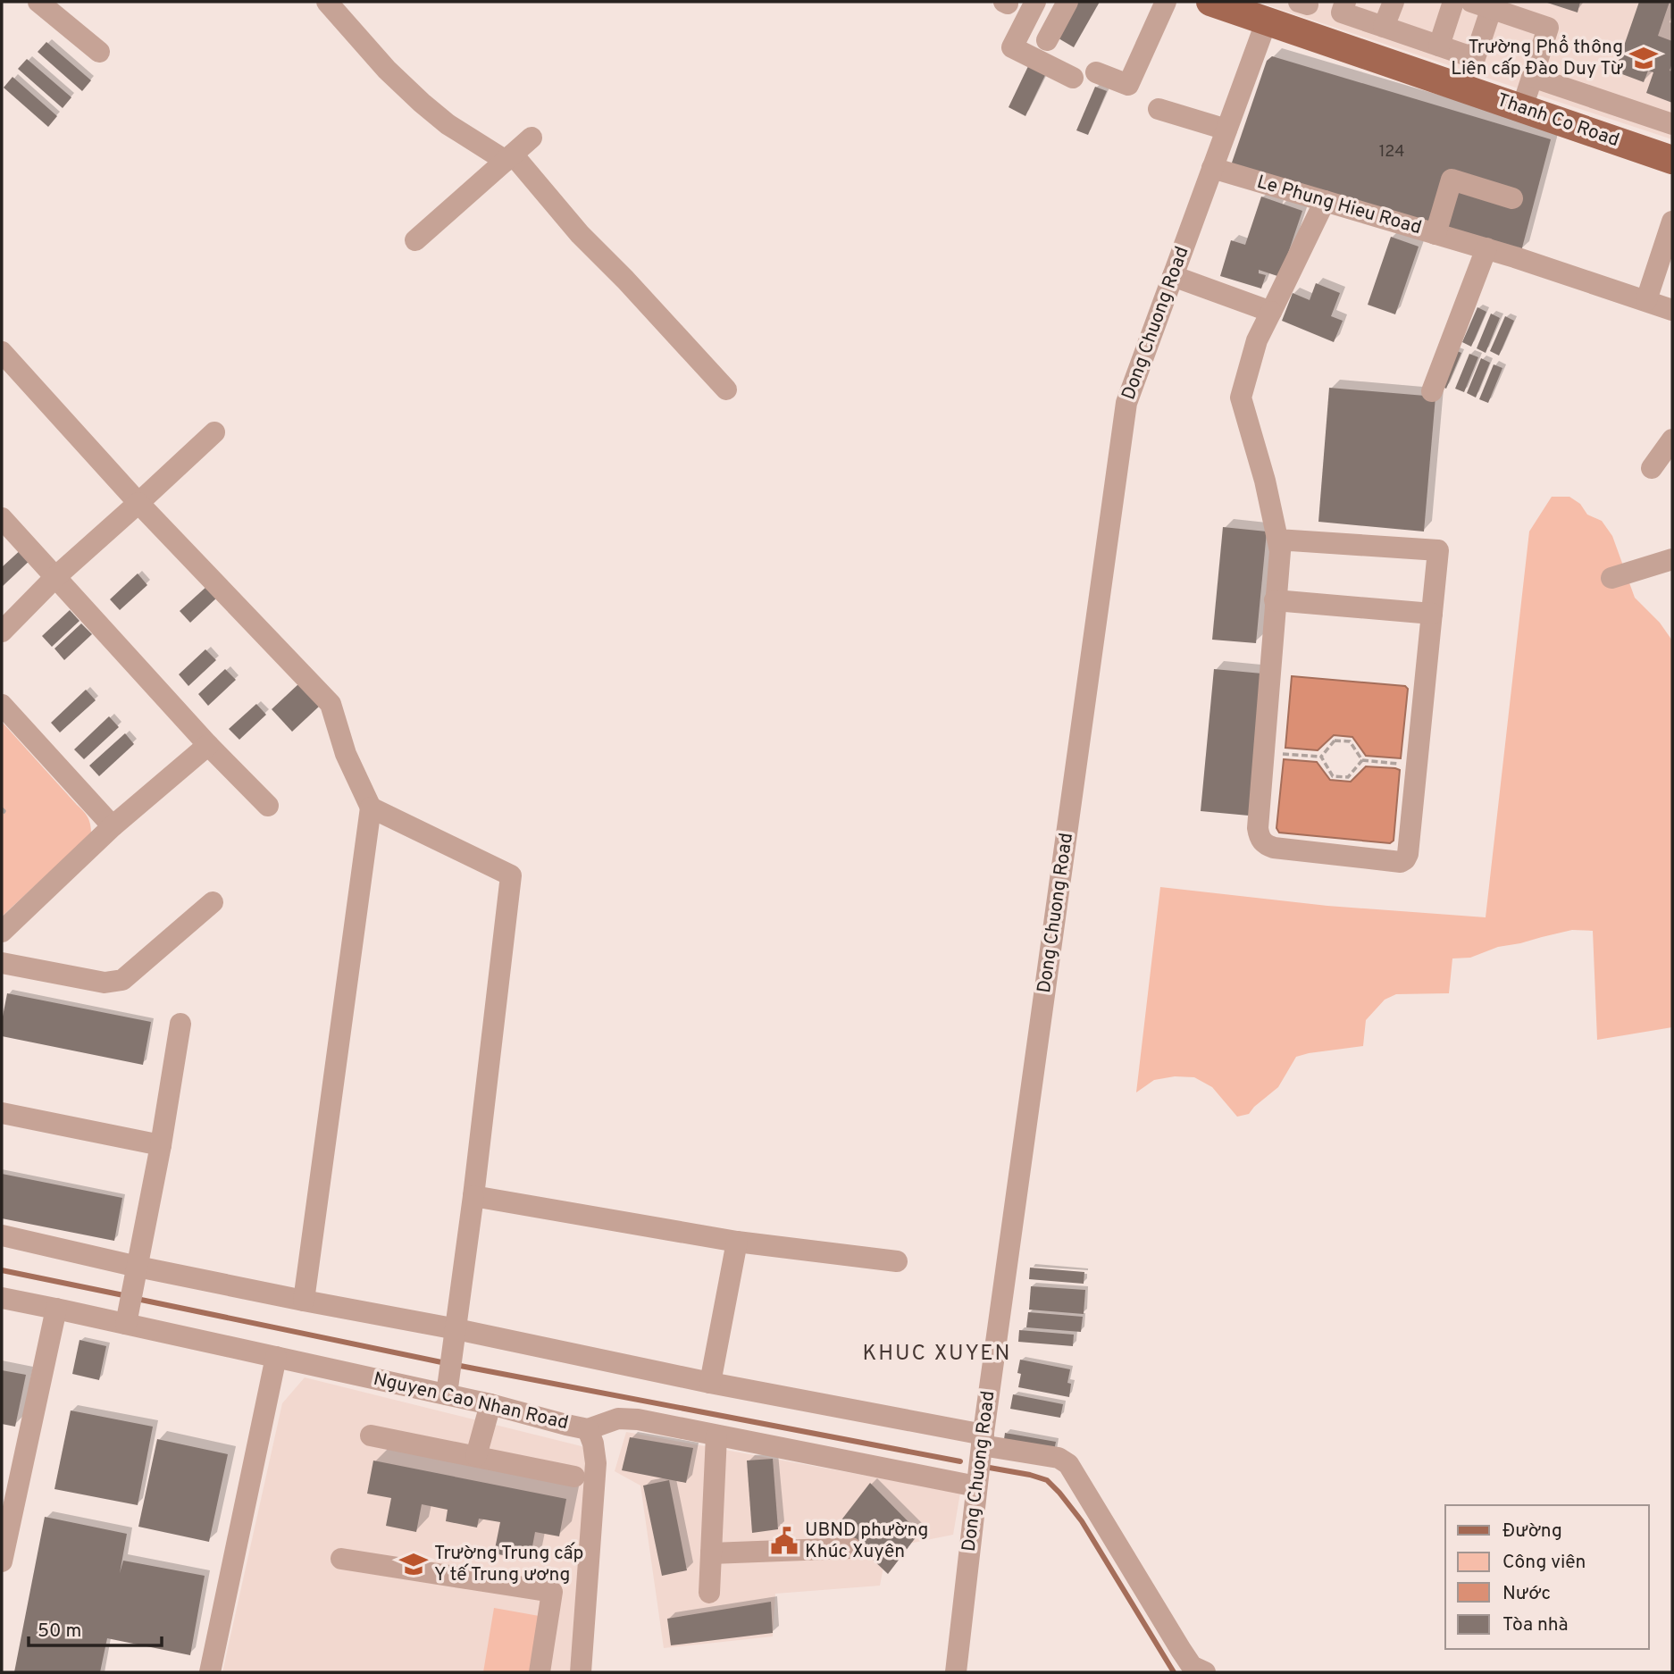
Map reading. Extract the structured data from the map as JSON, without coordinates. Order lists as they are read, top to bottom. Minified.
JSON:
{"streets":{"main road":["Thanh Co Road"],"street":["Le Phung Hieu Road","Dong Chuong Road","Nguyen Cao Nhan Road"]},"crossings":[["Le Phung Hieu Road","Dong Chuong Road"],["Dong Chuong Road","Nguyen Cao Nhan Road"]],"districts":["KHUC XUYEN"],"places":{"school or university":["Trường Phổ thông Liên cấp Đào Duy Từ","Trường Trung cấp Y tế Trung ương"],"public building":["UBND phường Khúc Xuyên"]},"house_numbers":["124"],"legend":["Đường","Công viên","Nước","Tòa nhà"],"scale_bar":"50 m"}
